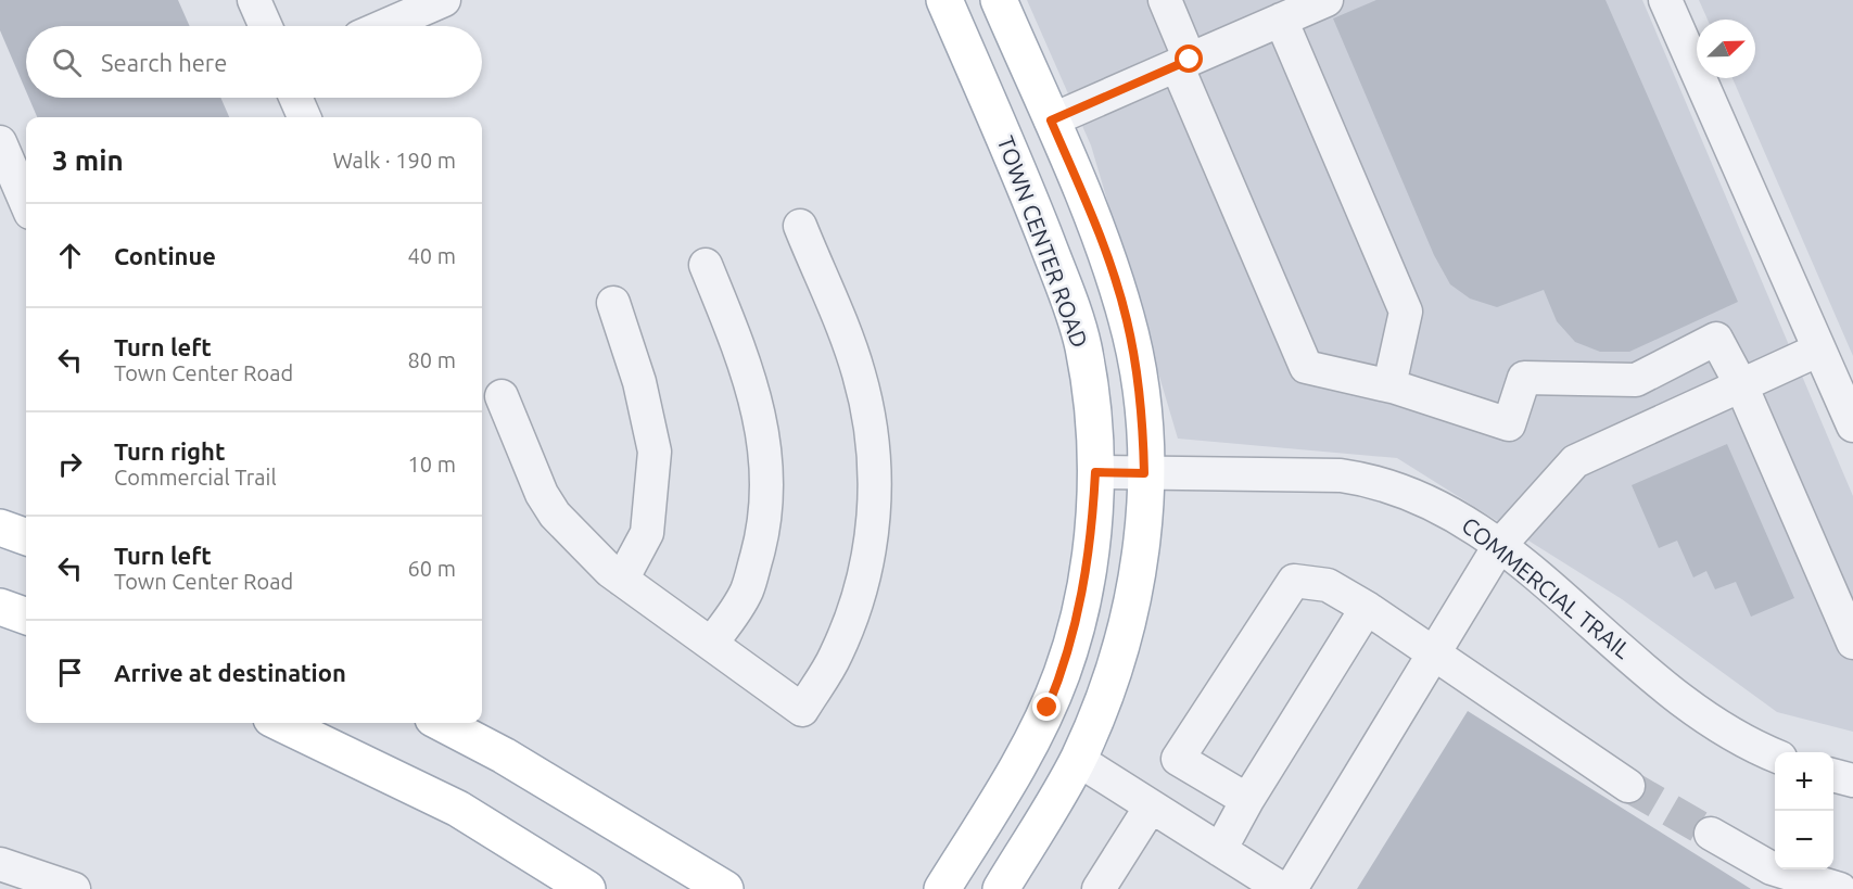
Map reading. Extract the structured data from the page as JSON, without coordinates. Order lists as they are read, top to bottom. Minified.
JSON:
{"streets":{"main road":["TOWN CENTER ROAD"],"street":["COMMERCIAL TRAIL"]},"crossings":[["TOWN CENTER ROAD","COMMERCIAL TRAIL"]],"north":"top right","page":{"search":"Search here","heading":["3 min","Walk · 190 m"],"list":[["Continue","40 m"],["Turn left","Town Center Road","80 m"],["Turn right","Commercial Trail","10 m"],["Turn left","Town Center Road","60 m"],"Arrive at destination"],"map_buttons":["+","−"]}}
